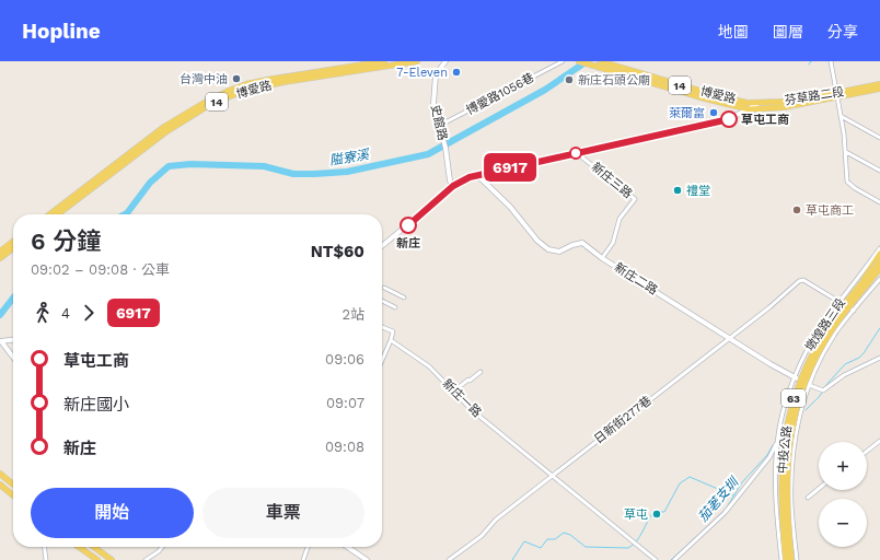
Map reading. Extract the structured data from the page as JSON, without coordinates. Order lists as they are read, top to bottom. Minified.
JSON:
{"streets":{"main road":["14","博愛路","芬草路二段","63","中投公路"],"street":["博愛路1056巷","史館路","新庄三路","新庄二路","墩煌路三段","新庄一路","日新街277巷"]},"crossings":[["博愛路","芬草路二段"],["博愛路1056巷","史館路"],["芬草路二段","史館路"],["芬草路二段","新庄三路"],["芬草路二段","新庄二路"],["新庄三路","新庄二路"],["新庄二路","墩煌路三段"],["新庄二路","日新街277巷"],["墩煌路三段","日新街277巷"],["新庄一路","日新街277巷"]],"water":["隘寮溪","茄荖支圳"],"places":["7-Eleven","台灣中油","新庄石頭公廟","萊爾富","草屯工商","禮堂","草屯商工","新庄","草屯"],"lines":["bus line 6917"],"page":{"header":"Hopline","nav":["地圖","圖層","分享"],"on_map":"6917","heading":["6 分鐘","09:02 – 09:08 · 公車","NT$60"],"legs":["4","6917","2站"],"list":[{"name":"草屯工商","value":"09:06"},{"name":"新庄國小","value":"09:07"},{"name":"新庄","value":"09:08"}],"map_buttons":["+","−"],"buttons":["開始","車票"]}}
